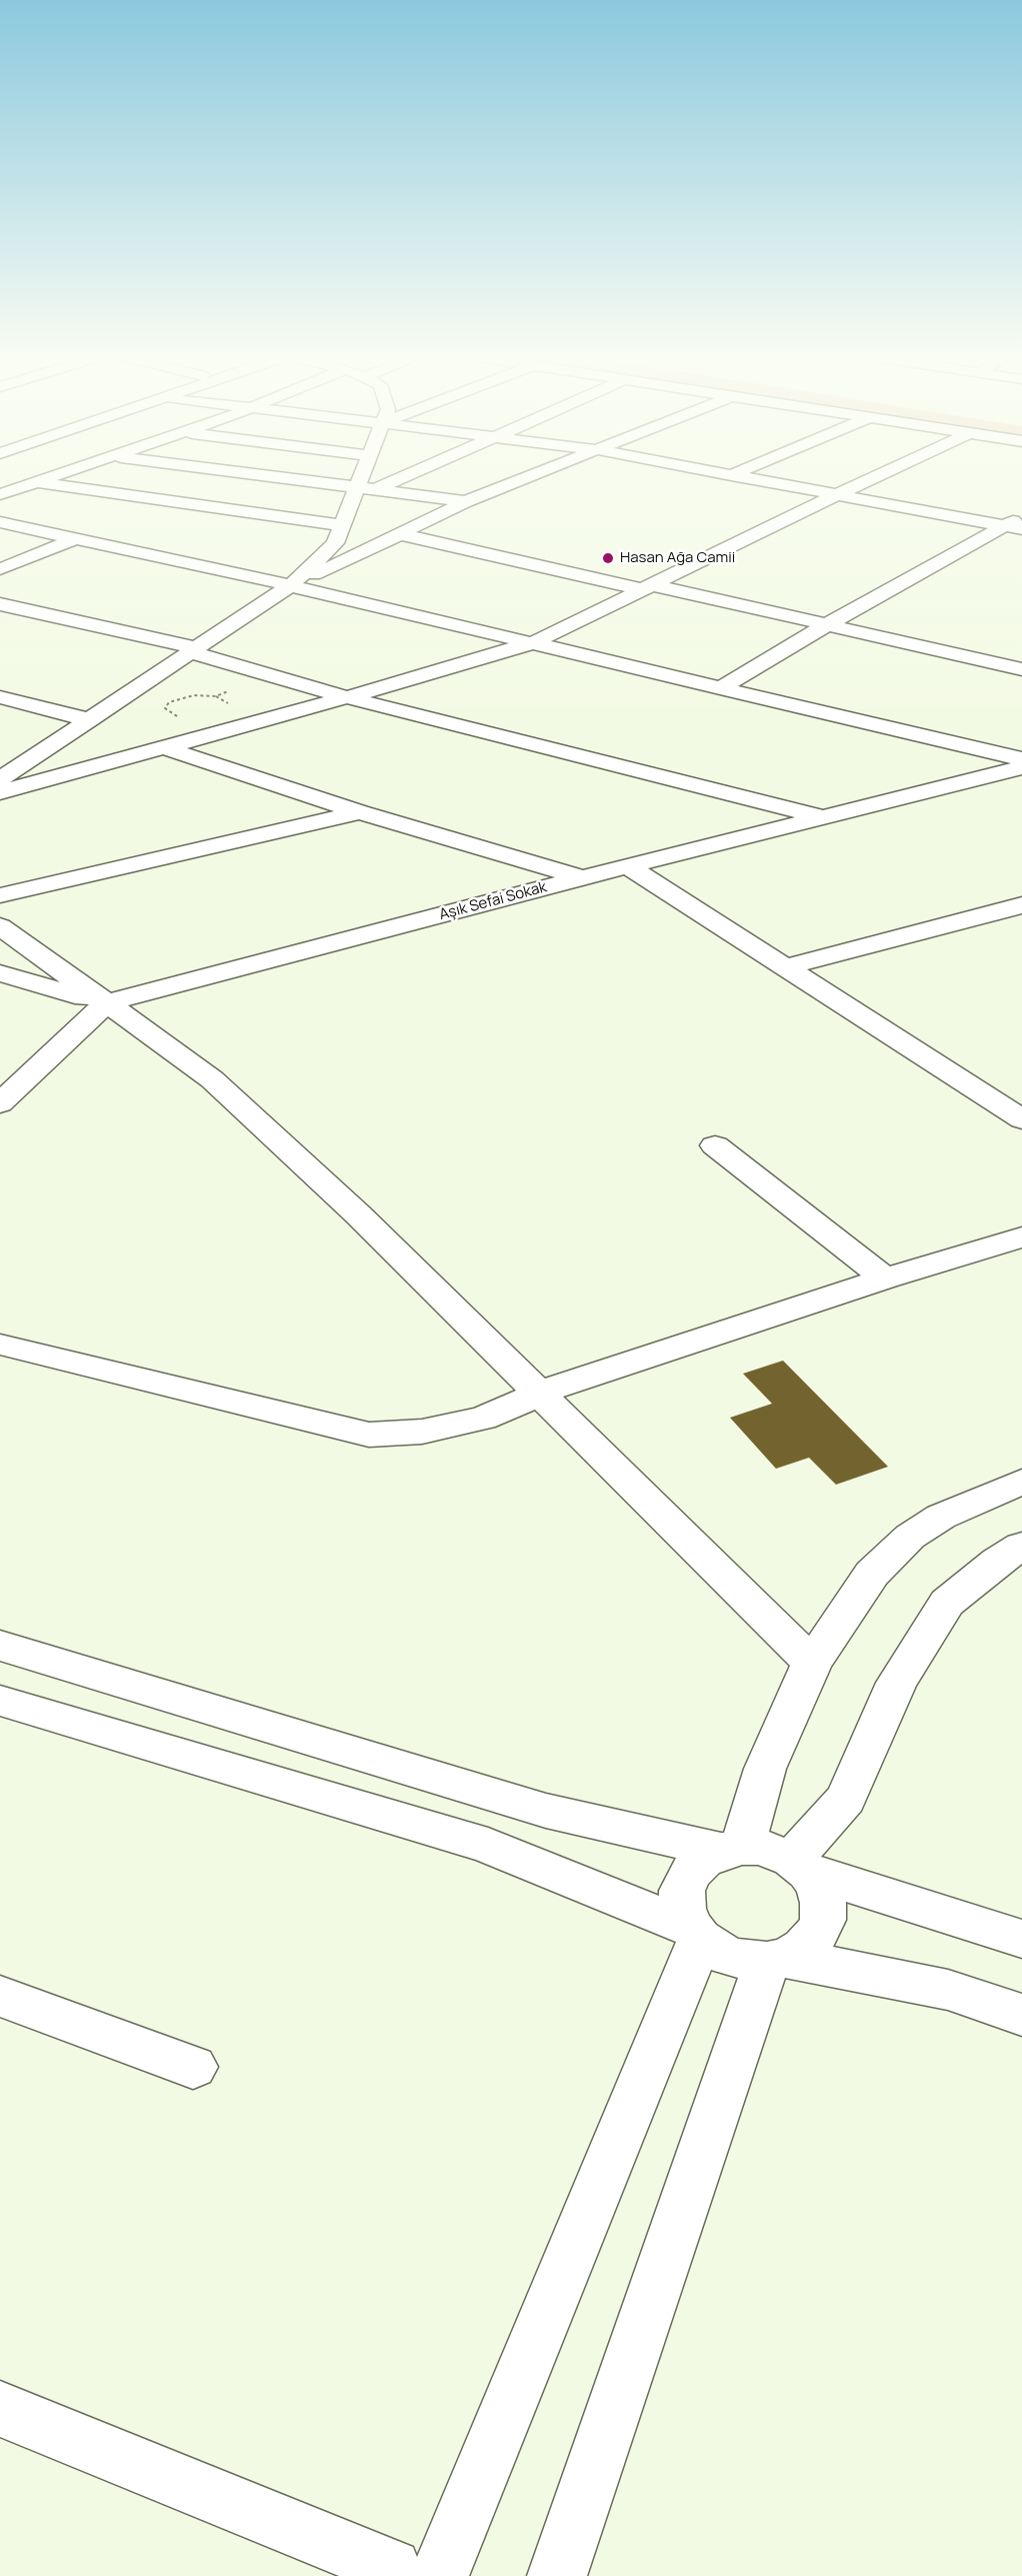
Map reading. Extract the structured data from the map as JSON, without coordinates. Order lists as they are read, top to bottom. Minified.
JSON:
{"streets":{"street":["Aşık Sefai Sokak"]},"places":["Hasan Ağa Camii"]}
